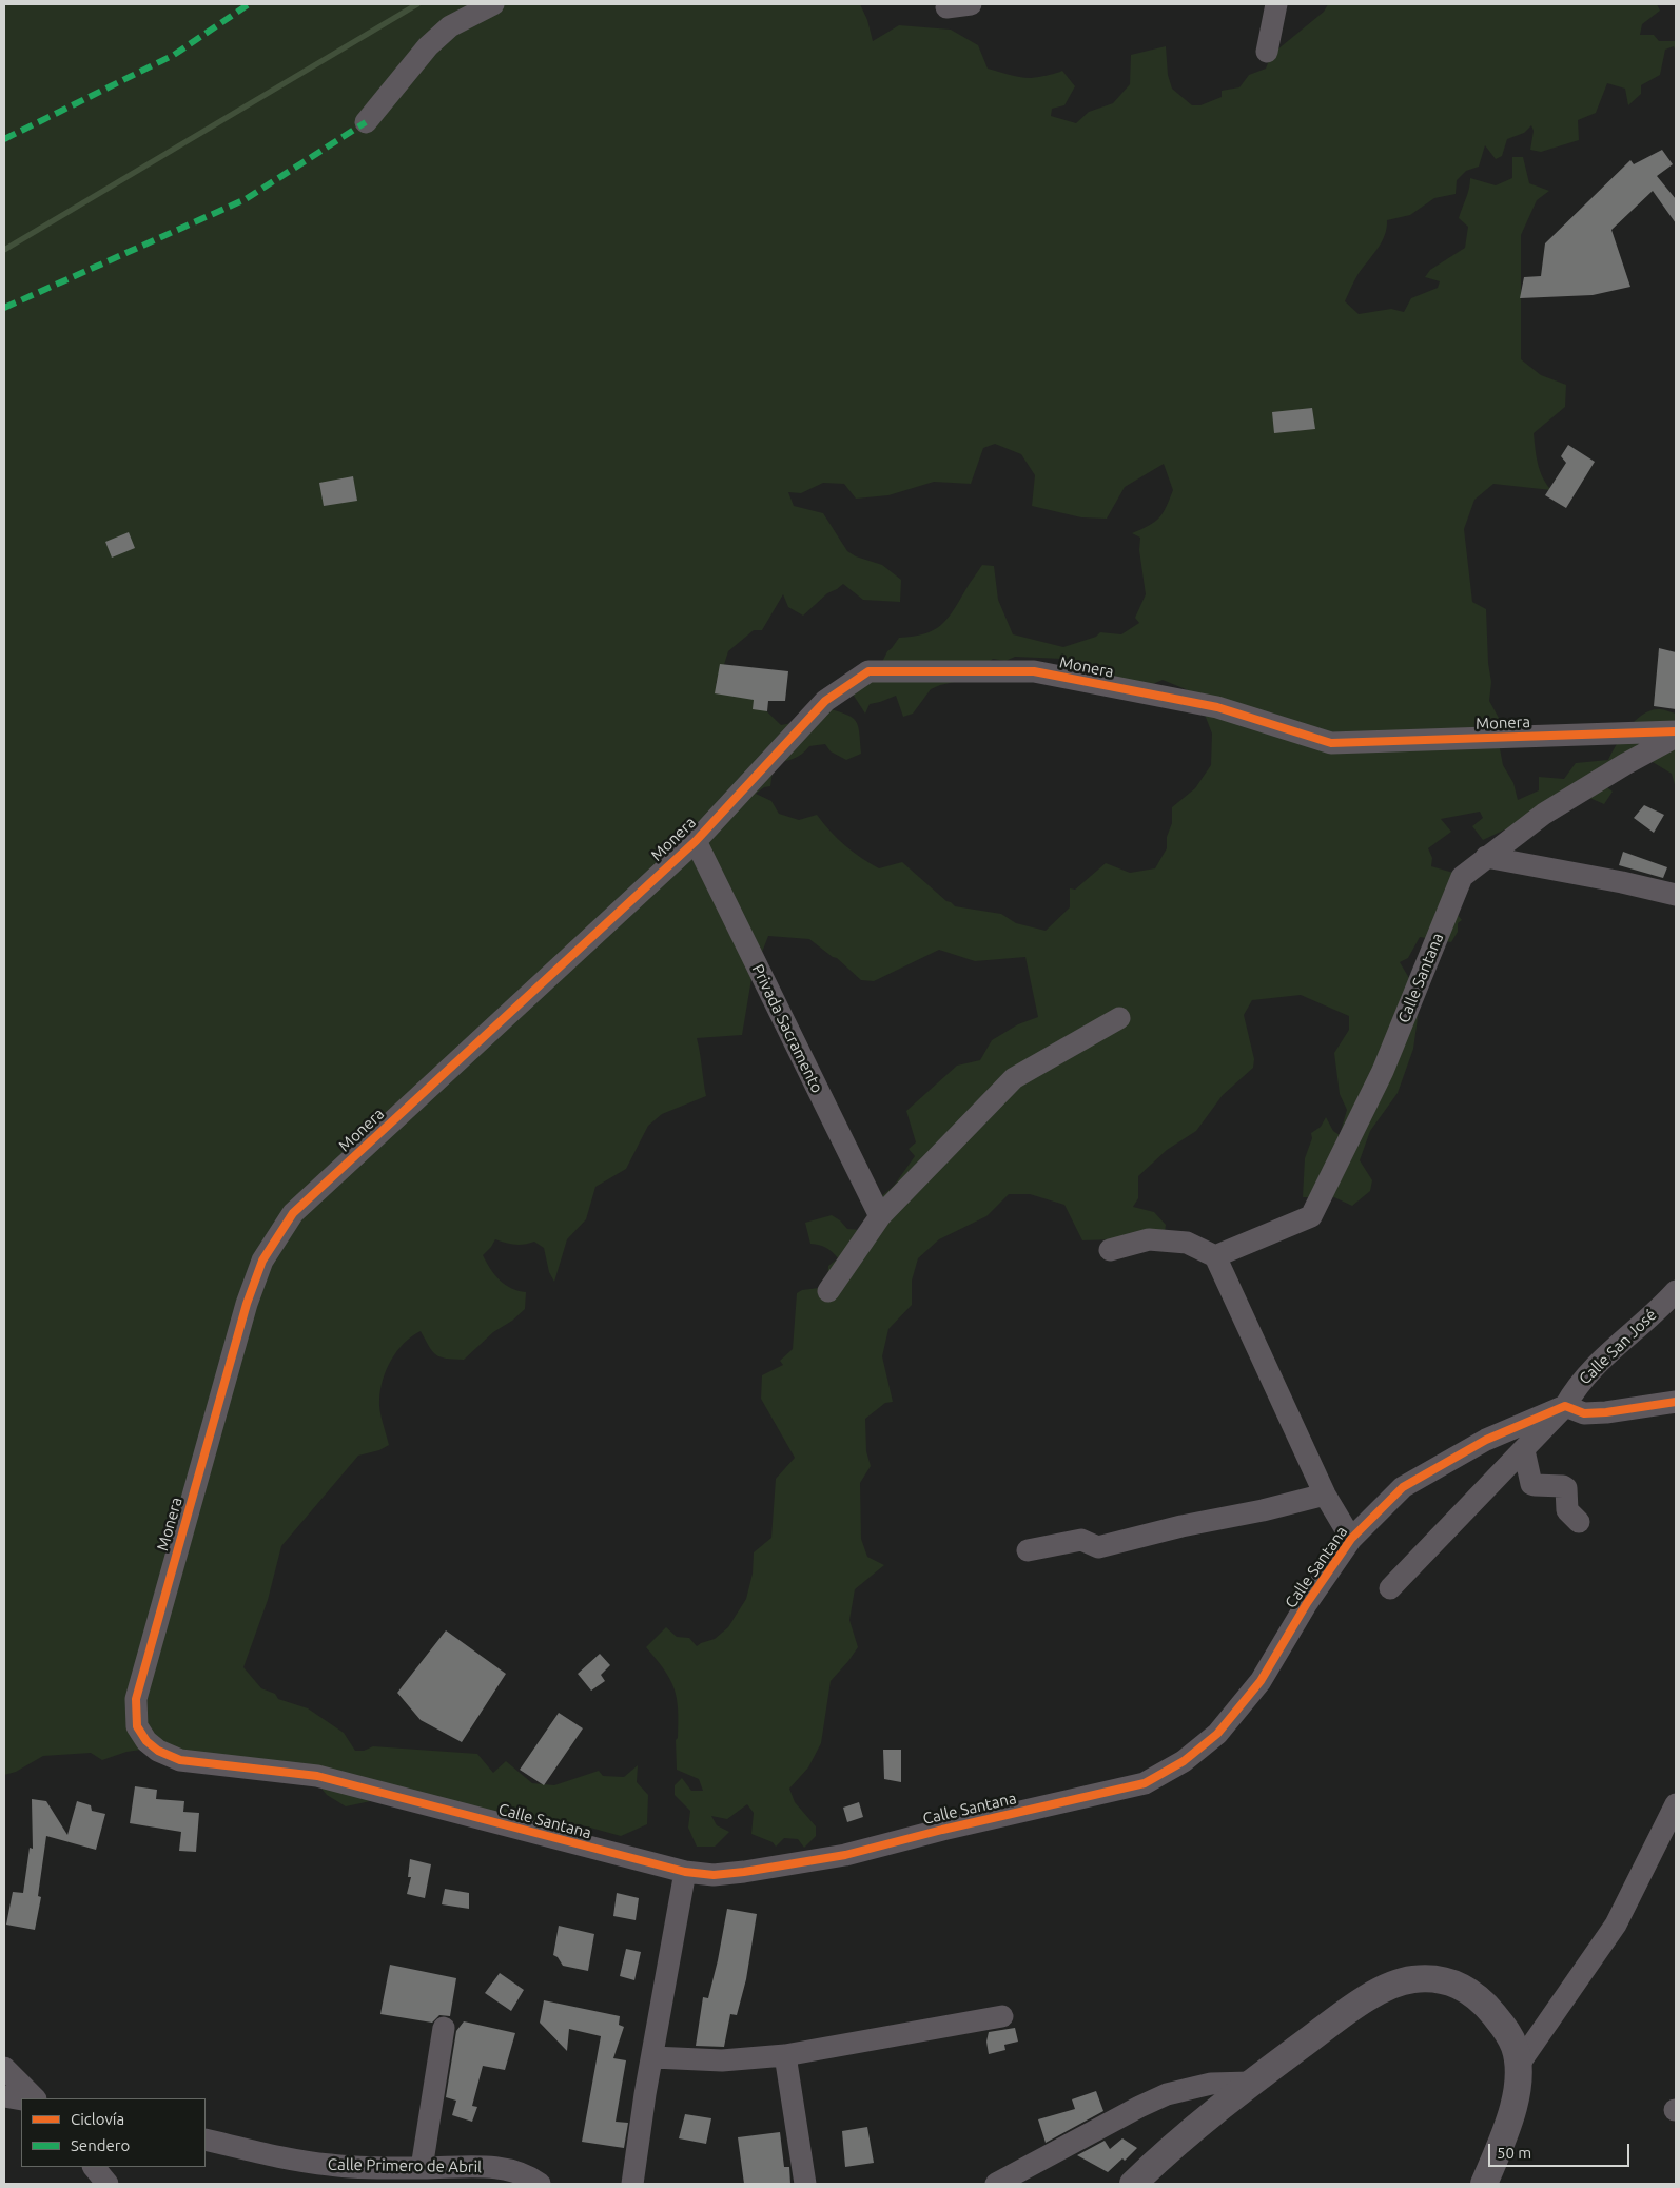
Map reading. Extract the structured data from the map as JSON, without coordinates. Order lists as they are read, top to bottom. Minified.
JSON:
{"streets":{"street":["Monera","Calle Santana","Privada Sacramento","Calle San José","Calle Primero de Abril"]},"crossings":[["Monera","Calle Santana"],["Monera","Privada Sacramento"],["Calle Santana","Calle San José"]],"legend":["Ciclovía","Sendero"],"scale_bar":"50 m"}
